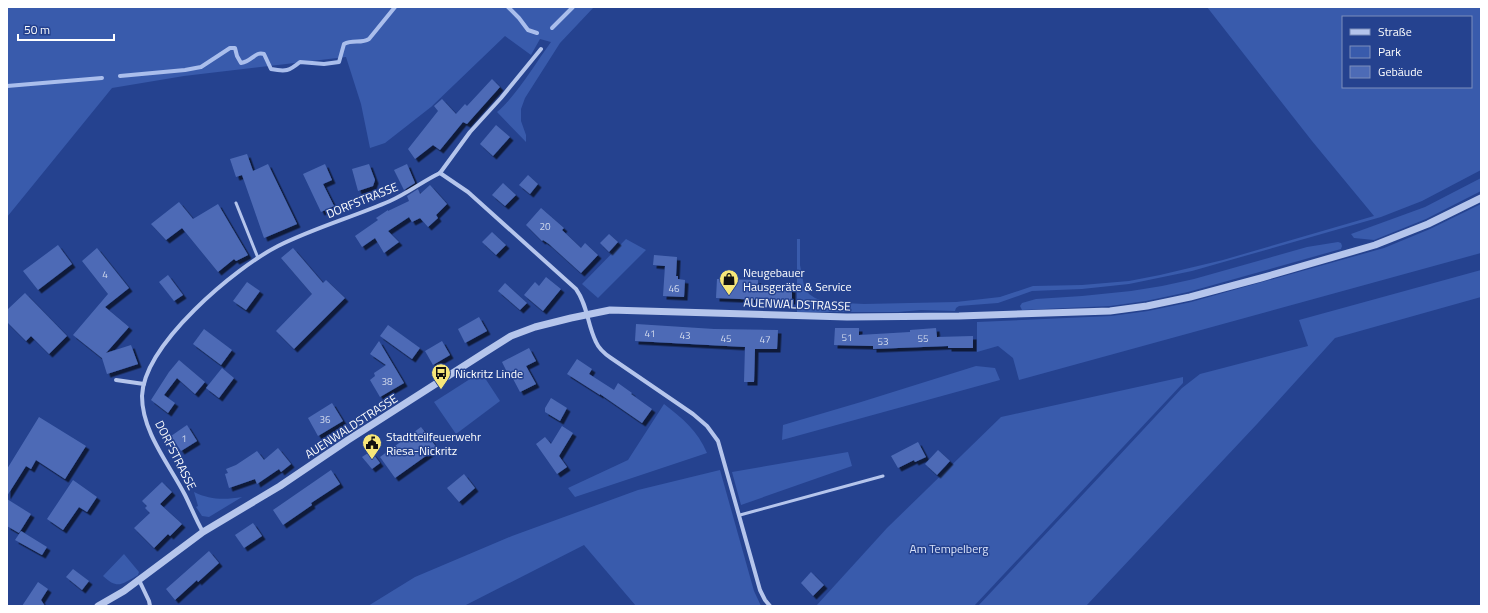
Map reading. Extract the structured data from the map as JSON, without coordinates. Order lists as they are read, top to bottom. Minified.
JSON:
{"streets":{"street":["DORFSTRASSE","AUENWALDSTRASSE"]},"crossings":[["DORFSTRASSE","AUENWALDSTRASSE"]],"parks":["Am Tempelberg"],"places":{"shop":["Neugebauer Hausgeräte & Service"],"bus stop":["Nickritz Linde"],"public building":["Stadtteilfeuerwehr Riesa-Nickritz"]},"house_numbers":["20","4","46","41","43","51","45","55","47","53","38","36","1"],"legend":["Straße","Park","Gebäude"],"scale_bar":"50 m"}
